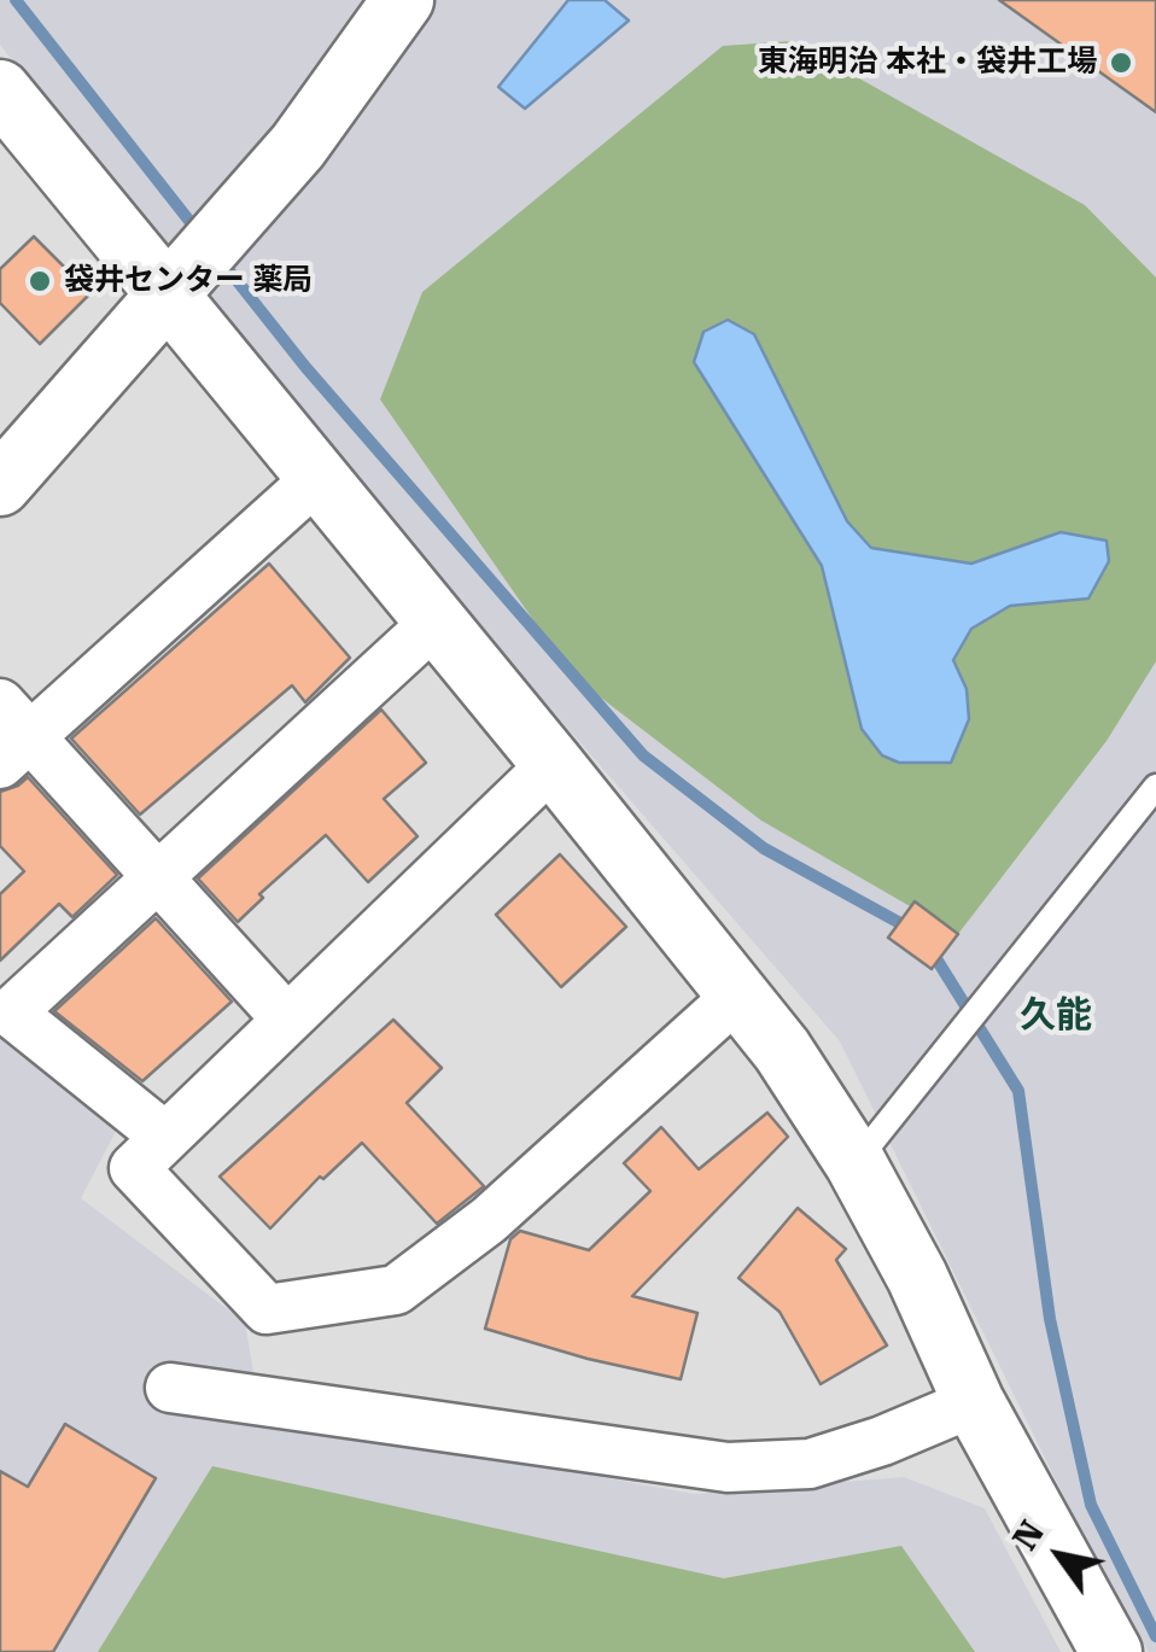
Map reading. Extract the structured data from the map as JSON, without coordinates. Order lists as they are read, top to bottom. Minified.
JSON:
{"districts":["久能"],"places":["東海明治 本社・袋井工場","袋井センター 薬局"],"north":"top left"}
